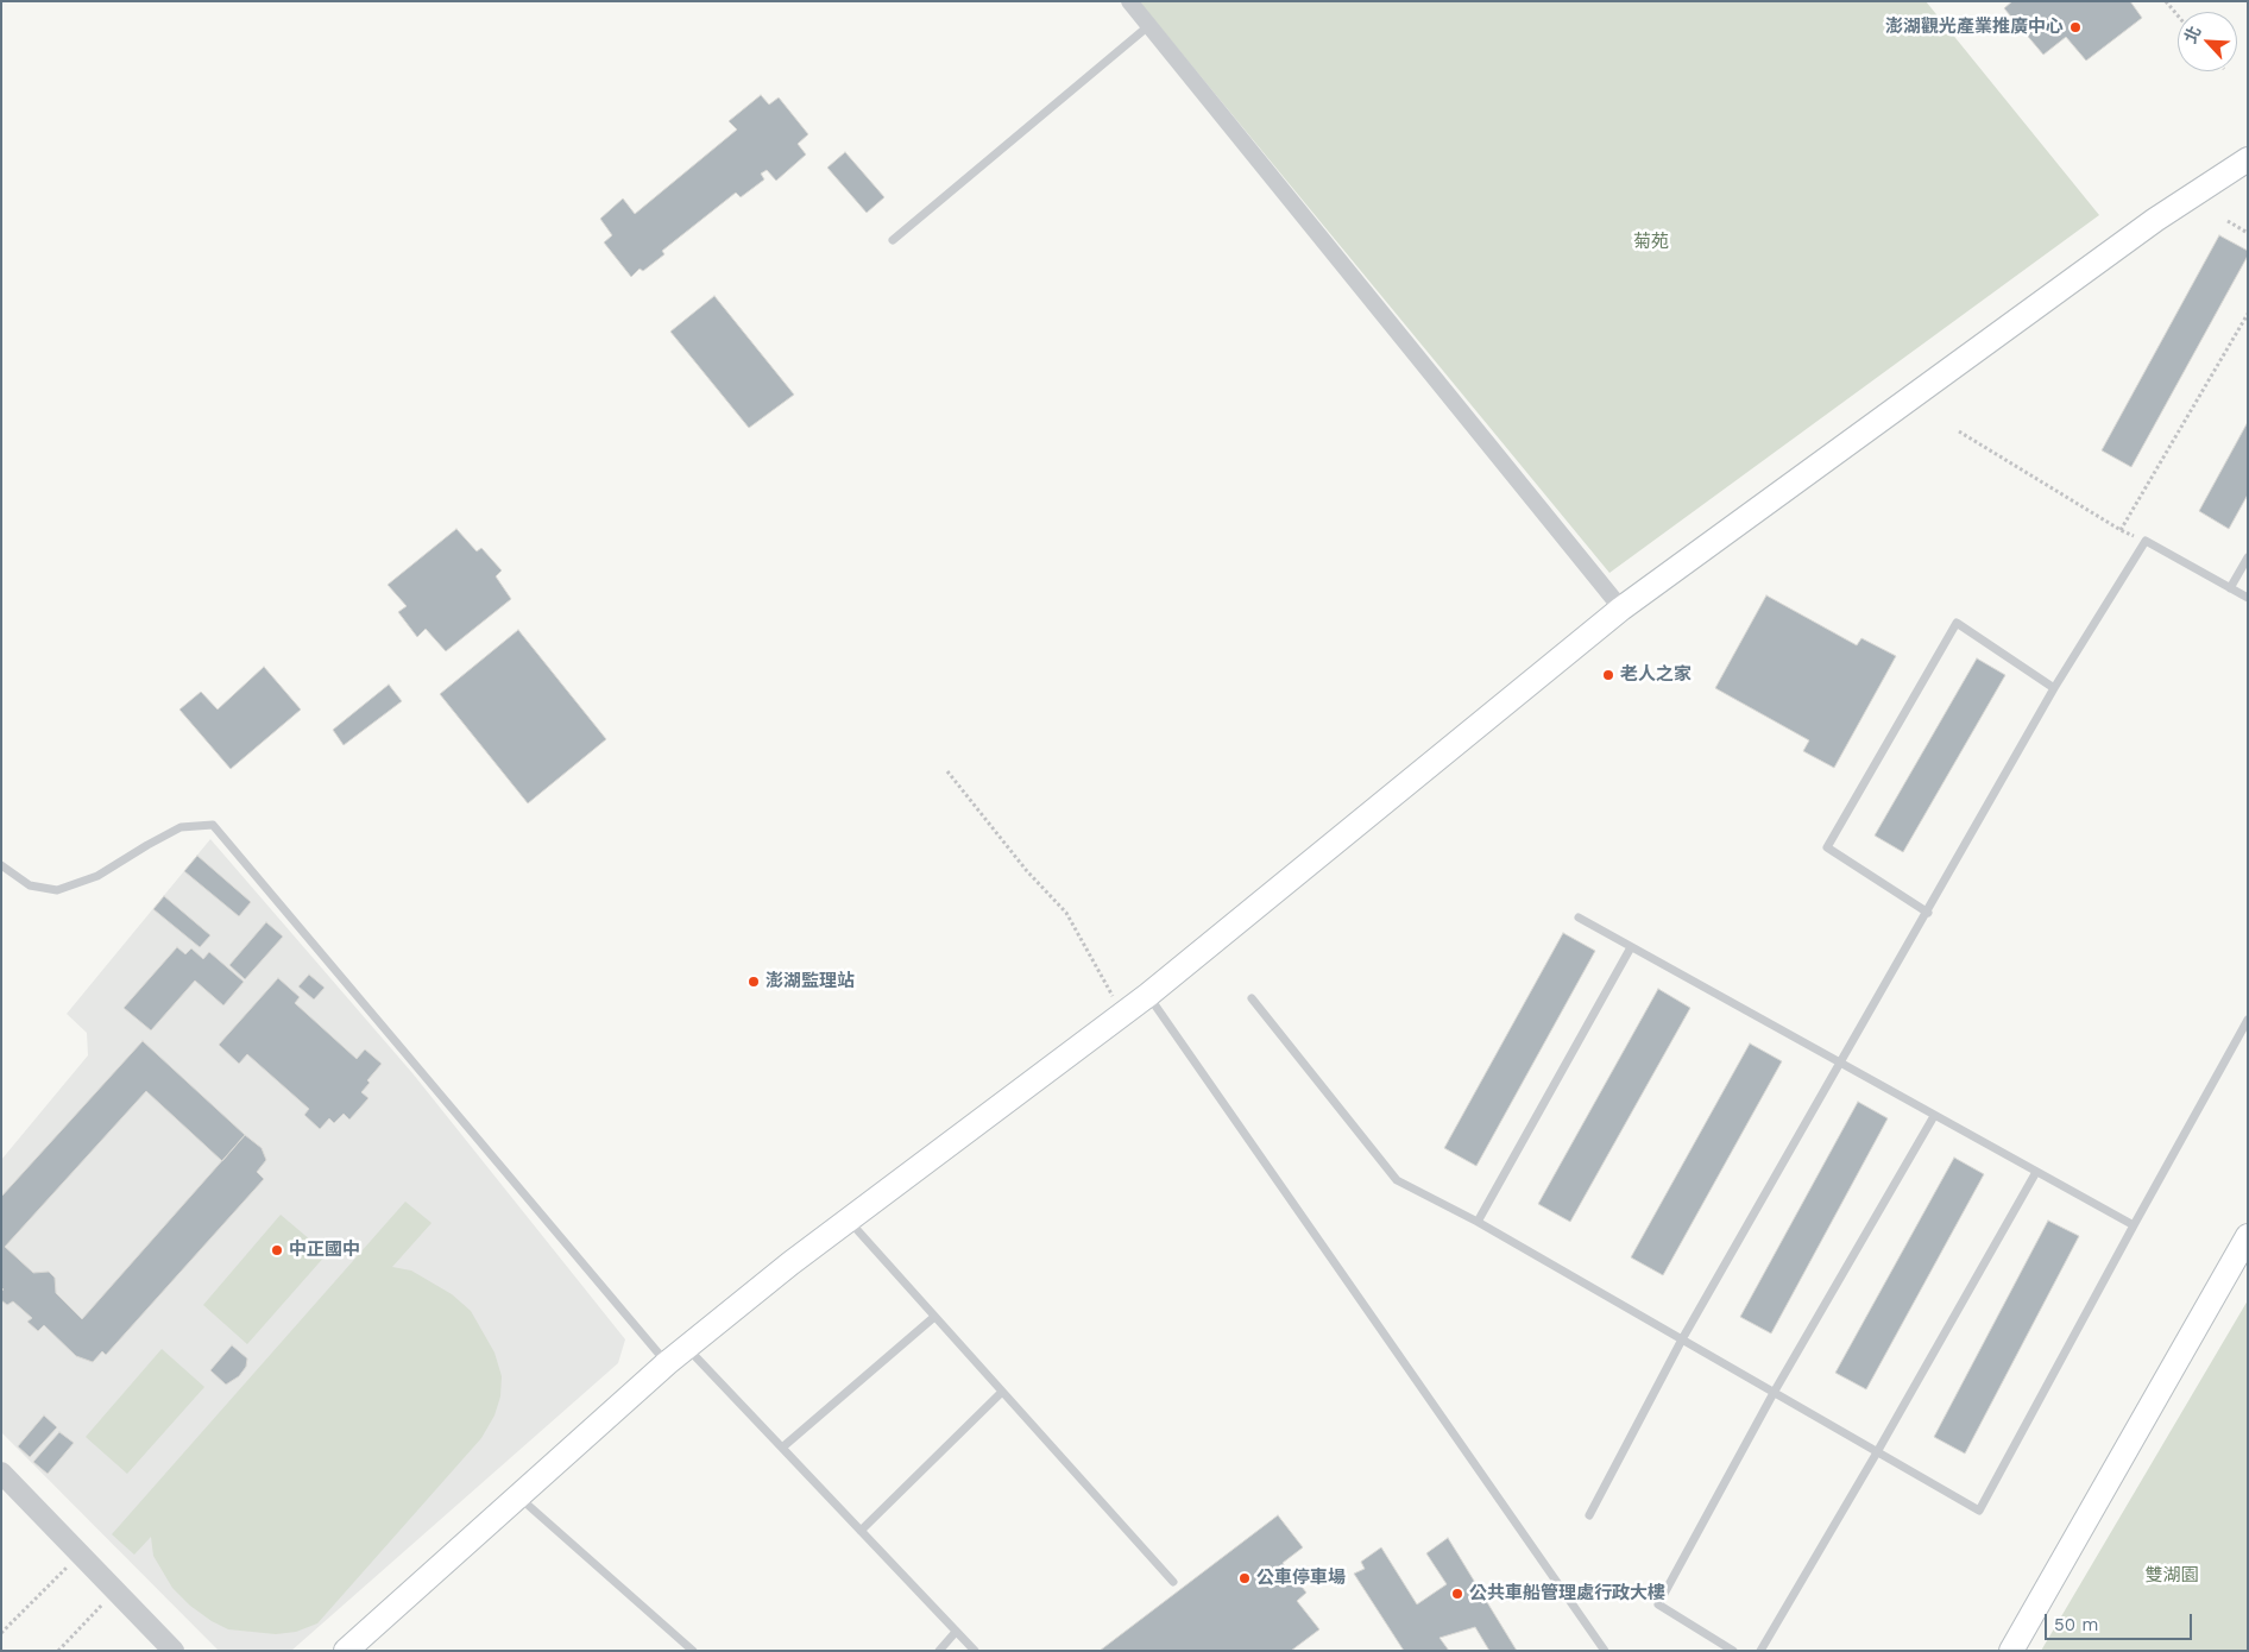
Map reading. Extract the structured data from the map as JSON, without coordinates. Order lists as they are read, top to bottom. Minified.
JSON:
{"parks":["菊苑","雙湖園"],"places":["澎湖觀光產業推廣中心","老人之家","澎湖監理站","中正國中","公車停車場","公共車船管理處行政大樓"],"scale_bar":"50 m","north":"top left"}
